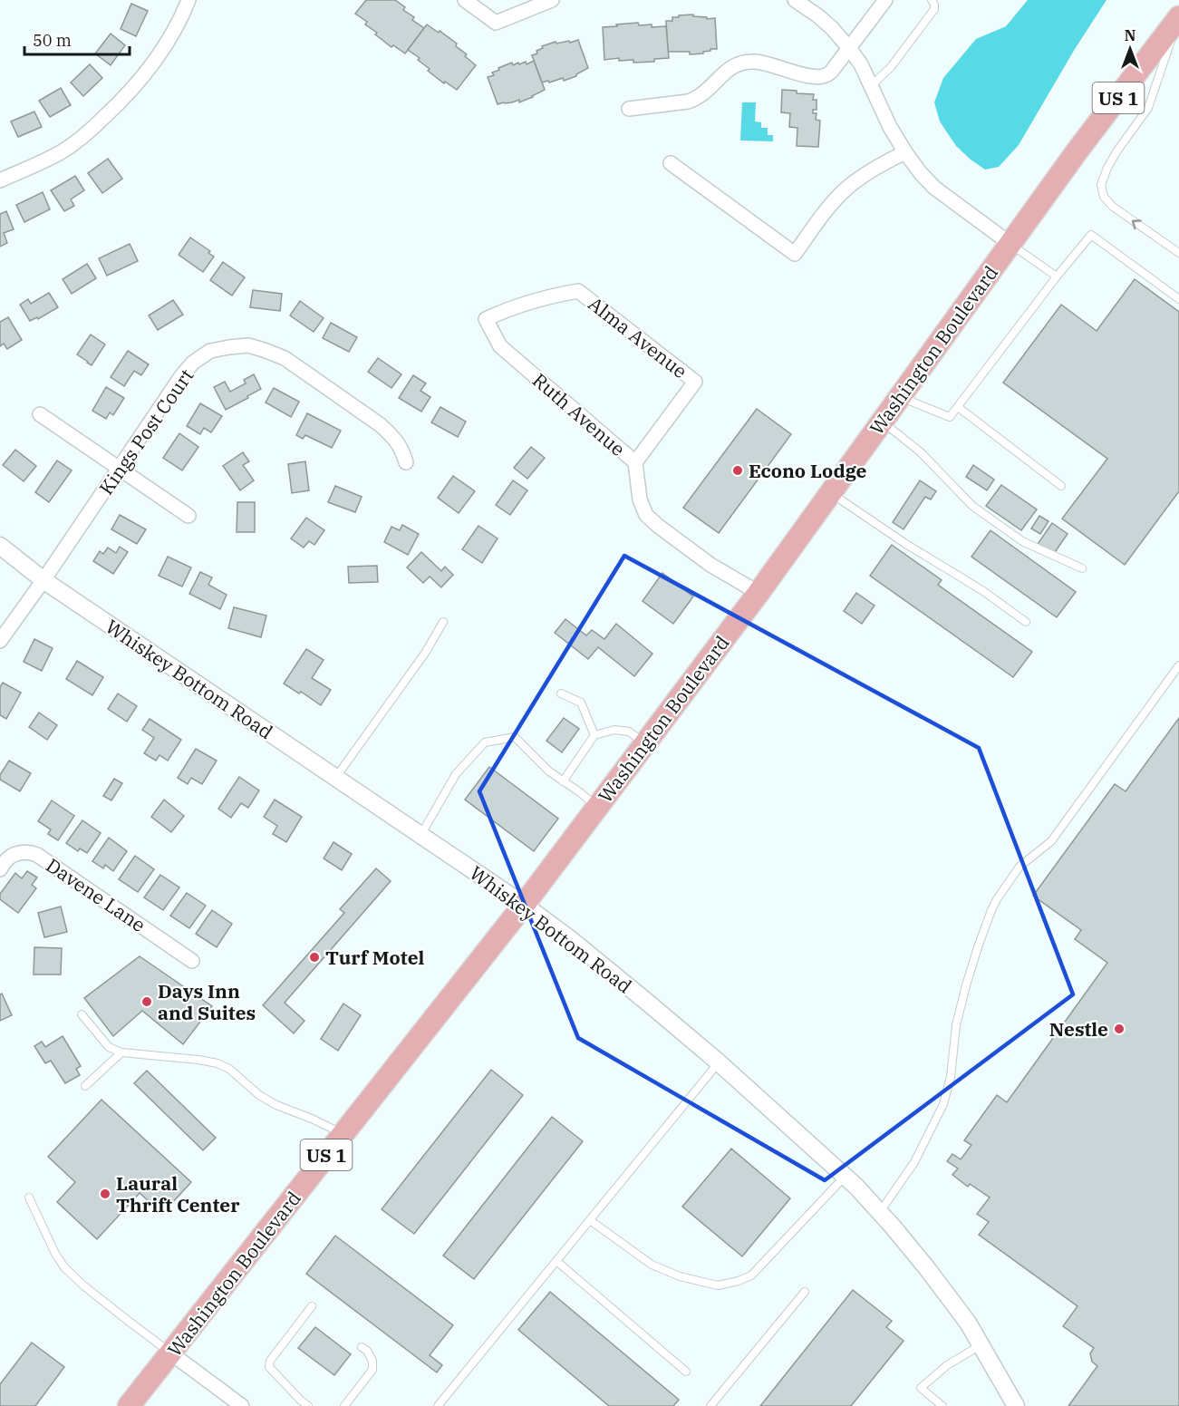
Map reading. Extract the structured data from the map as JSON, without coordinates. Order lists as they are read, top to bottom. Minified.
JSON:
{"streets":{"main road":["US 1","Washington Boulevard"],"street":["Alma Avenue","Ruth Avenue","Kings Post Court","Whiskey Bottom Road","Davene Lane"]},"crossings":[["Alma Avenue","Ruth Avenue"],["Washington Boulevard","Ruth Avenue"],["Washington Boulevard","Whiskey Bottom Road"],["Kings Post Court","Whiskey Bottom Road"]],"places":["Econo Lodge","Turf Motel","Days Inn and Suites","Nestle","Laural Thrift Center"],"scale_bar":"50 m","north":"top"}
